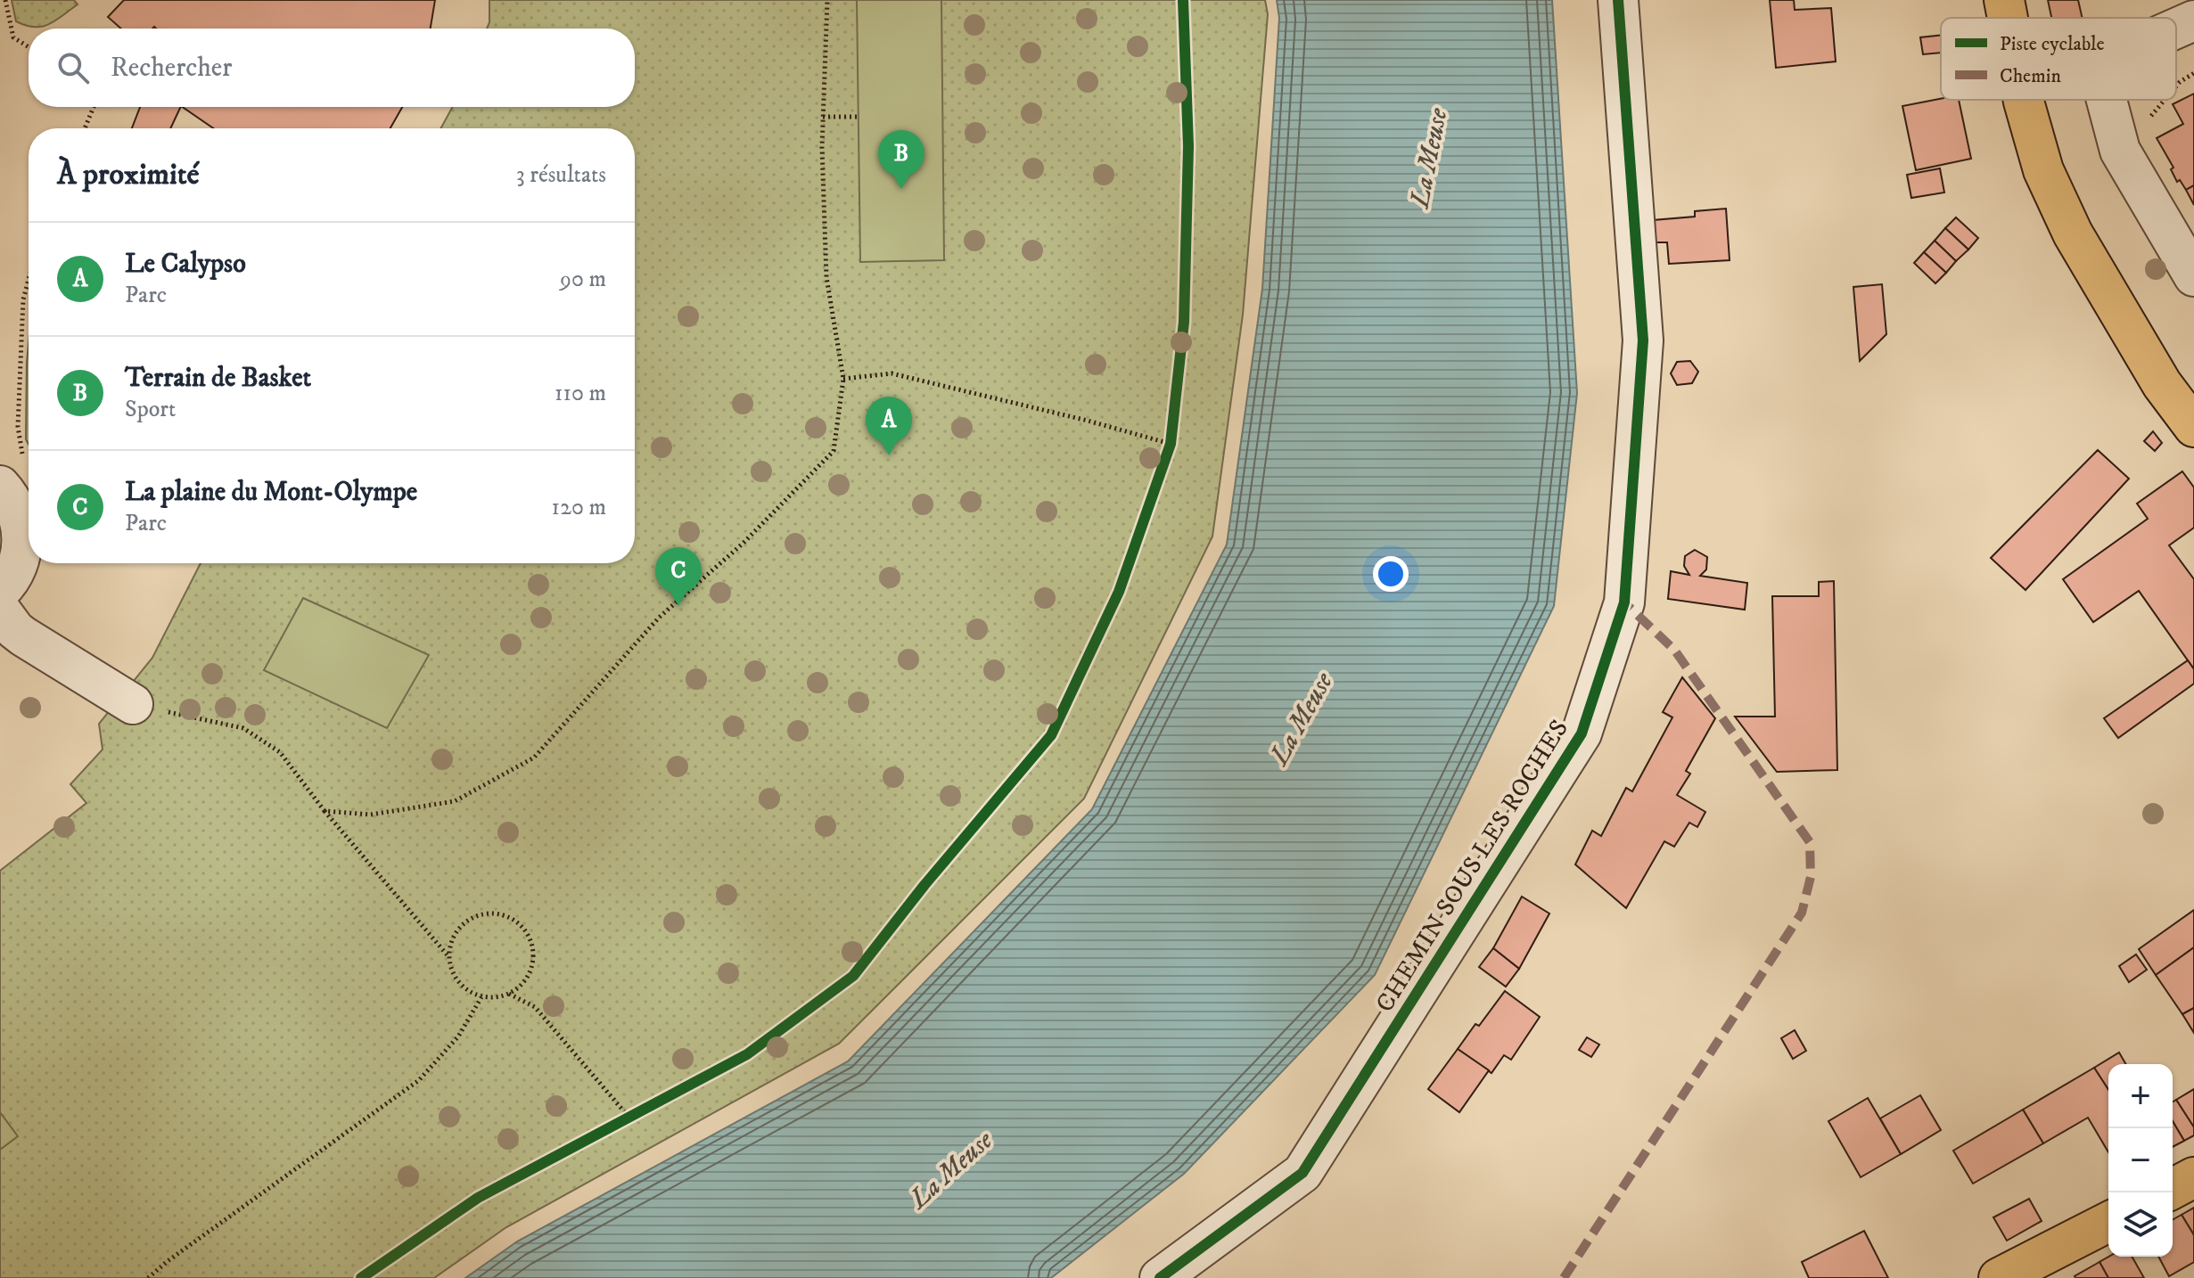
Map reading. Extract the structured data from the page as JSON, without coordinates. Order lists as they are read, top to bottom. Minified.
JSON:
{"streets":{"street":["CHEMIN SOUS LES ROCHES"]},"water":["La Meuse"],"legend":["Piste cyclable","Chemin"],"page":{"search":"Rechercher","heading":["À proximité","3 résultats"],"pins":["B","A","C"],"list":[{"mark":"A","name":"Le Calypso","note":"Parc","value":"90 m"},{"mark":"B","name":"Terrain de Basket","note":"Sport","value":"110 m"},{"mark":"C","name":"La plaine du Mont-Olympe","note":"Parc","value":"120 m"}],"map_buttons":["+","−"]}}
